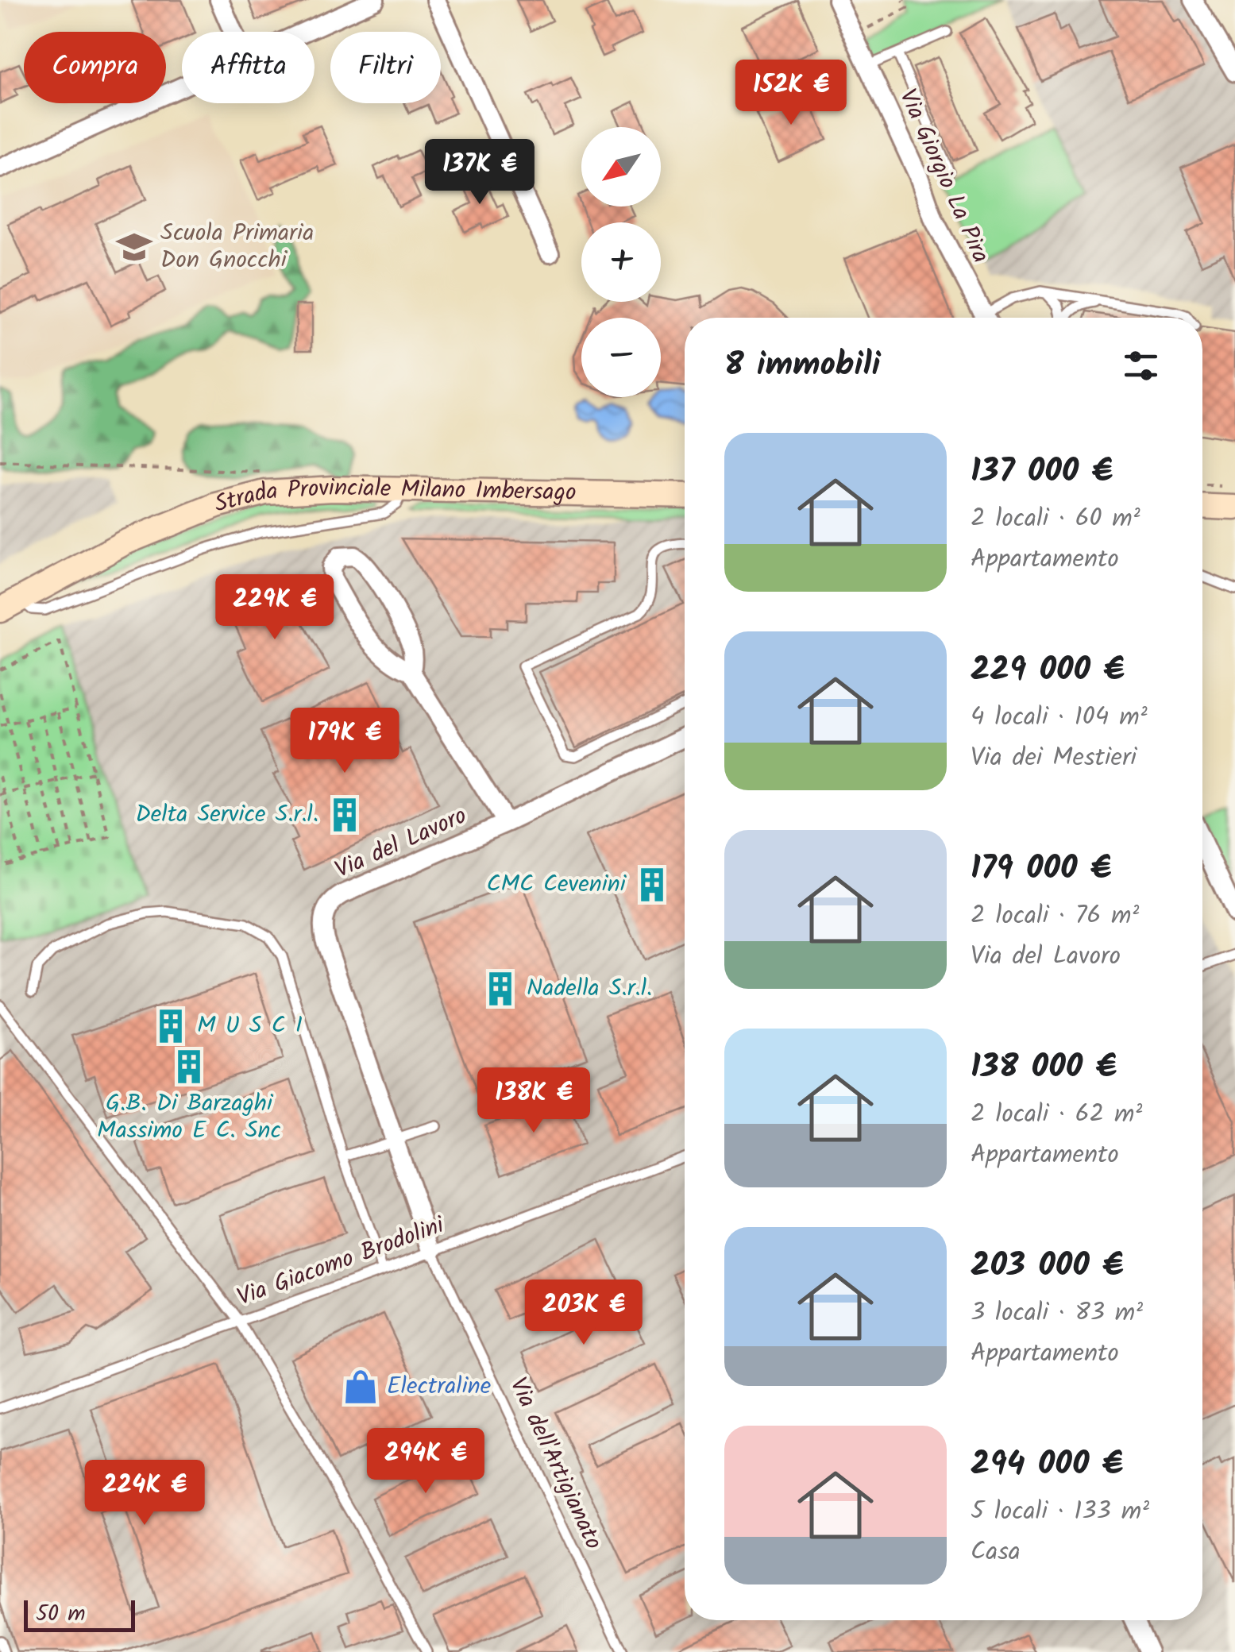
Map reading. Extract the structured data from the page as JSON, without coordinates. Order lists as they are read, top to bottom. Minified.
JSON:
{"streets":{"main road":["Strada Provinciale Milano Imbersago"],"street":["Via Giorgio La Pira","Via del Lavoro"],"lane":["Via Giacomo Brodolini","Via dell'Artigianato"]},"crossings":[["Via del Lavoro","Via Giacomo Brodolini"],["Via del Lavoro","Via dell'Artigianato"],["Via Giacomo Brodolini","Via dell'Artigianato"]],"places":{"school or university":["Scuola Primaria Don Gnocchi"],"building":["Delta Service S.r.l.","CMC Cevenini","Nadella S.r.l.","M U S C I","G.B. Di Barzaghi Massimo E C. Snc"],"shop":["Electraline"]},"scale_bar":"50 m","north":"bottom left","page":{"chip":["Compra","Affitta","Filtri"],"price":["152K €","137K €","229K €","179K €","138K €","203K €","294K €","224K €"],"map_buttons":["+","−"],"heading":"8 immobili","list":[{"name":"137 000 €","note":"2 locali · 60 m² · Appartamento"},{"name":"229 000 €","note":"4 locali · 104 m² · Via dei Mestieri"},{"name":"179 000 €","note":"2 locali · 76 m² · Via del Lavoro"},{"name":"138 000 €","note":"2 locali · 62 m² · Appartamento"},{"name":"203 000 €","note":"3 locali · 83 m² · Appartamento"},{"name":"294 000 €","note":"5 locali · 133 m² · Casa"}],"scale":"50 m"}}
